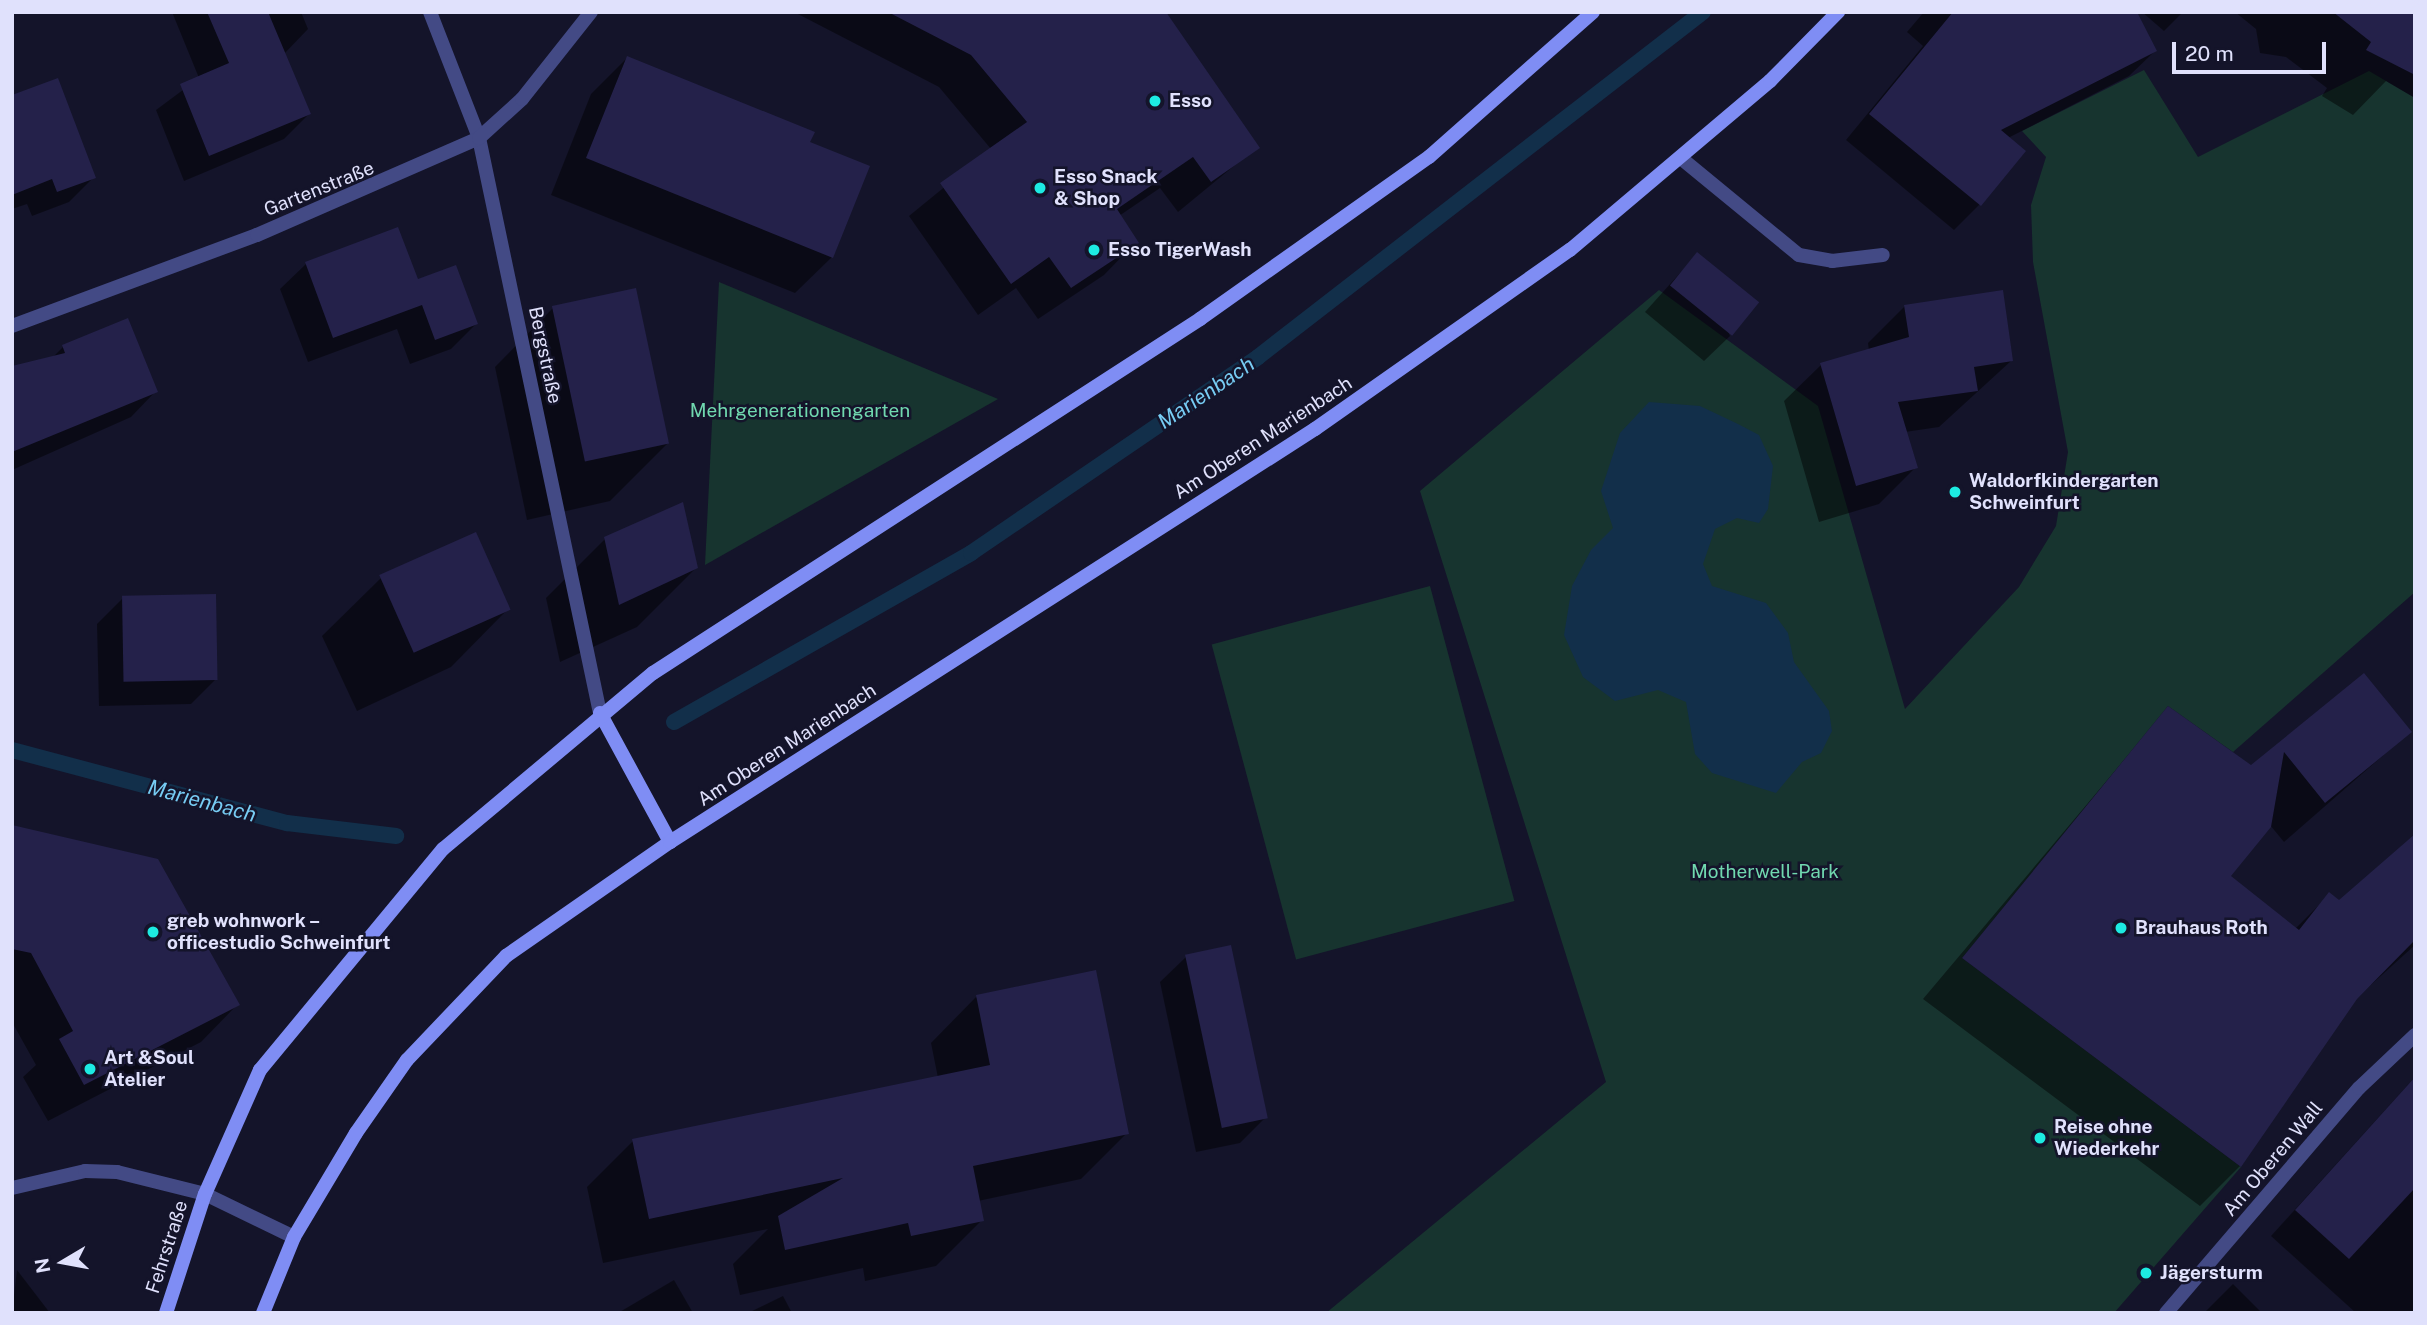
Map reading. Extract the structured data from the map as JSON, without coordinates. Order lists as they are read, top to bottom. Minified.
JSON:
{"streets":{"main road":["Am Oberen Marienbach","Fehrstraße"],"street":["Gartenstraße","Bergstraße","Am Oberen Wall"]},"crossings":[["Gartenstraße","Bergstraße"]],"water":["Marienbach"],"parks":["Mehrgenerationengarten","Motherwell-Park"],"places":["Esso","Esso Snack & Shop","Esso TigerWash","Waldorfkindergarten Schweinfurt","Brauhaus Roth","greb wohnwork – officestudio Schweinfurt","Art &Soul Atelier","Reise ohne Wiederkehr","Jägersturm"],"scale_bar":"20 m","north":"left"}
